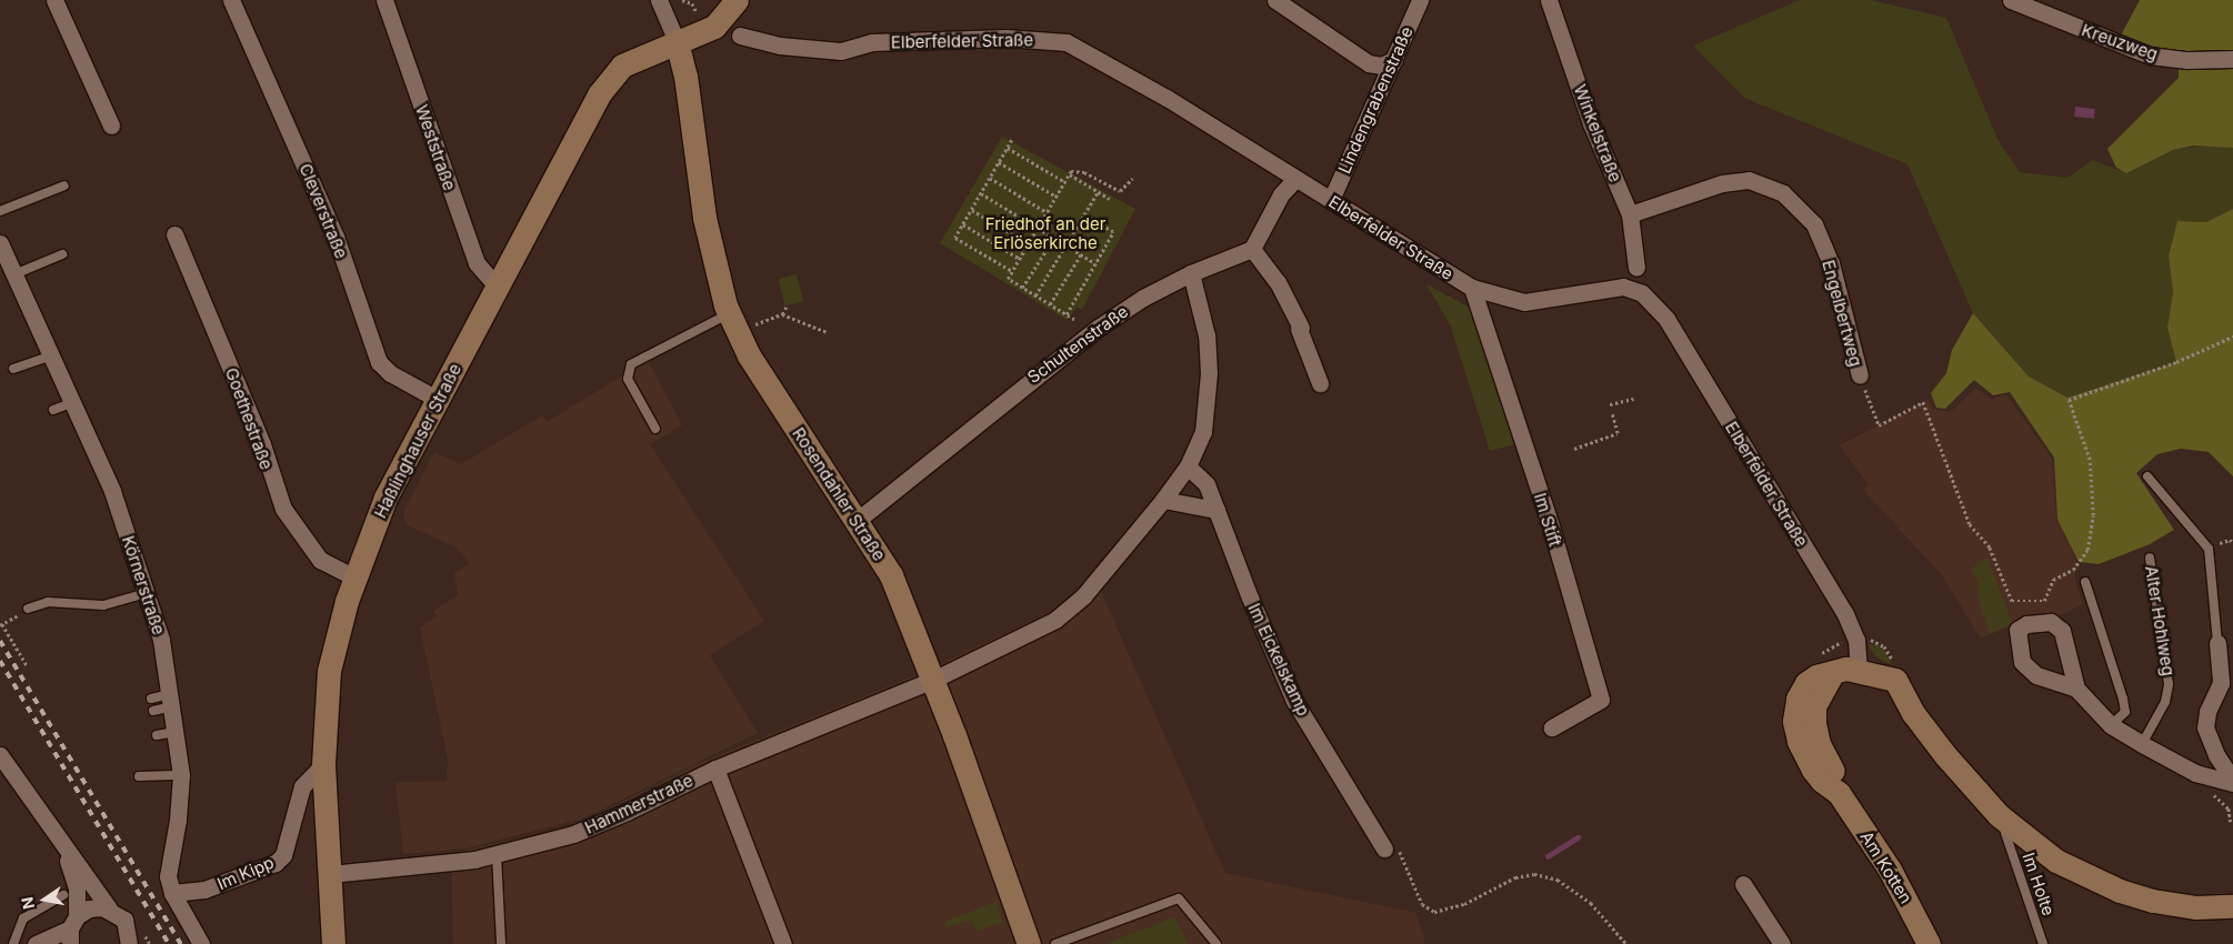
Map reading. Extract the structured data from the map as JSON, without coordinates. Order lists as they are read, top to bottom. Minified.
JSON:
{"streets":{"main road":["Haßlinghauser Straße","Rosendahler Straße","Am Kotten"],"street":["Elberfelder Straße","Kreuzweg","Lindengrabenstraße","Winkelstraße","Weststraße","Cleverstraße","Engelbertweg","Schultenstraße","Goethestraße","Im Stift","Körnerstraße","Im Eickelskamp","Hammerstraße","Im Kipp"],"lane":["Alter Hohlweg","Im Holte"]},"crossings":[["Elberfelder Straße","Lindengrabenstraße"],["Elberfelder Straße","Im Stift"],["Elberfelder Straße","Am Kotten"],["Winkelstraße","Engelbertweg"],["Weststraße","Haßlinghauser Straße"],["Cleverstraße","Haßlinghauser Straße"],["Schultenstraße","Rosendahler Straße"],["Goethestraße","Haßlinghauser Straße"],["Haßlinghauser Straße","Rosendahler Straße"],["Haßlinghauser Straße","Hammerstraße"],["Haßlinghauser Straße","Im Kipp"],["Rosendahler Straße","Hammerstraße"],["Körnerstraße","Im Kipp"]],"parks":["Friedhof an der Erlöserkirche"],"north":"left"}
